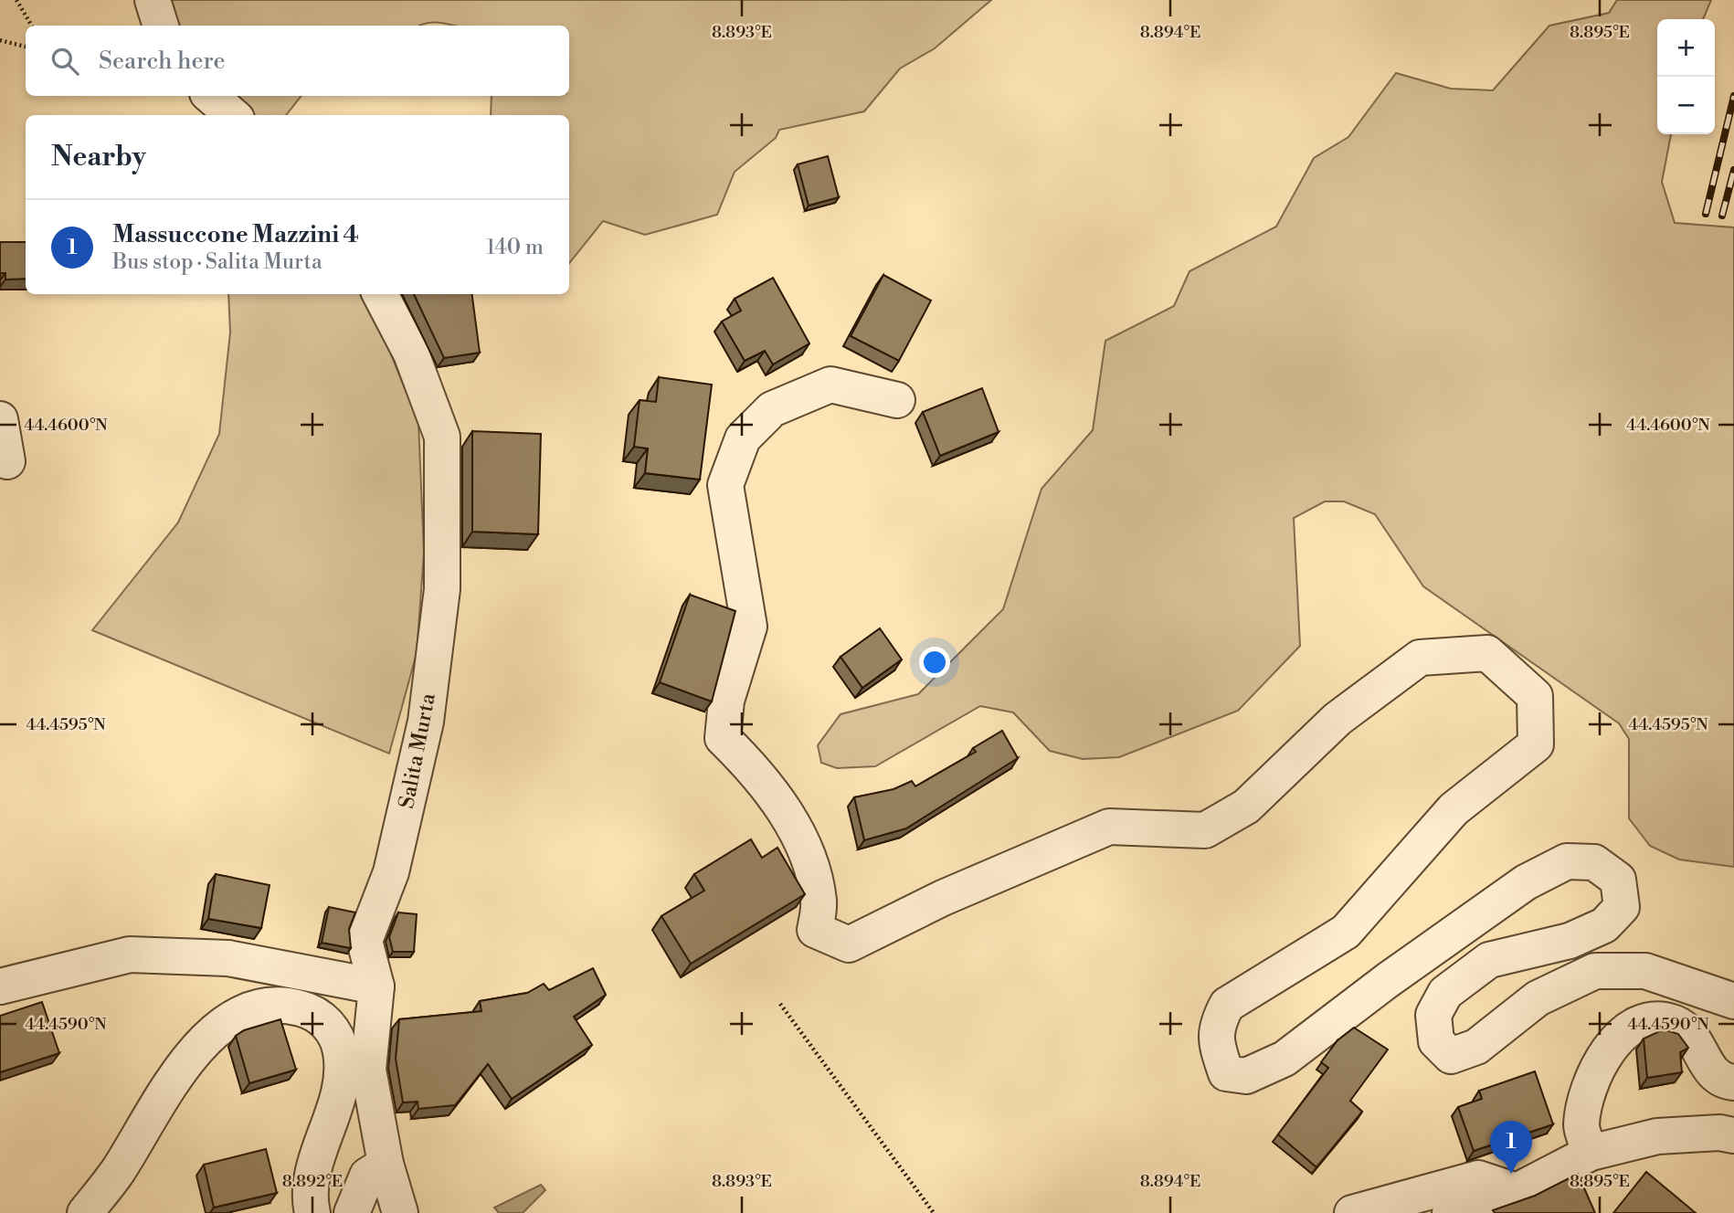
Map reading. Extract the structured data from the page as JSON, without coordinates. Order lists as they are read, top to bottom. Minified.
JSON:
{"streets":{"street":["Salita Murta"]},"page":{"map_buttons":["+","−"],"search":"Search here","heading":"Nearby","list":[{"mark":"1","name":"Massuccone Mazzini 4","note":"Bus stop · Salita Murta","value":"140 m"}],"pins":"1"},"coordinates":["8.893°E","8.894°E","8.895°E","44.4600°N","44.4595°N","44.4590°N","8.892°E"]}
